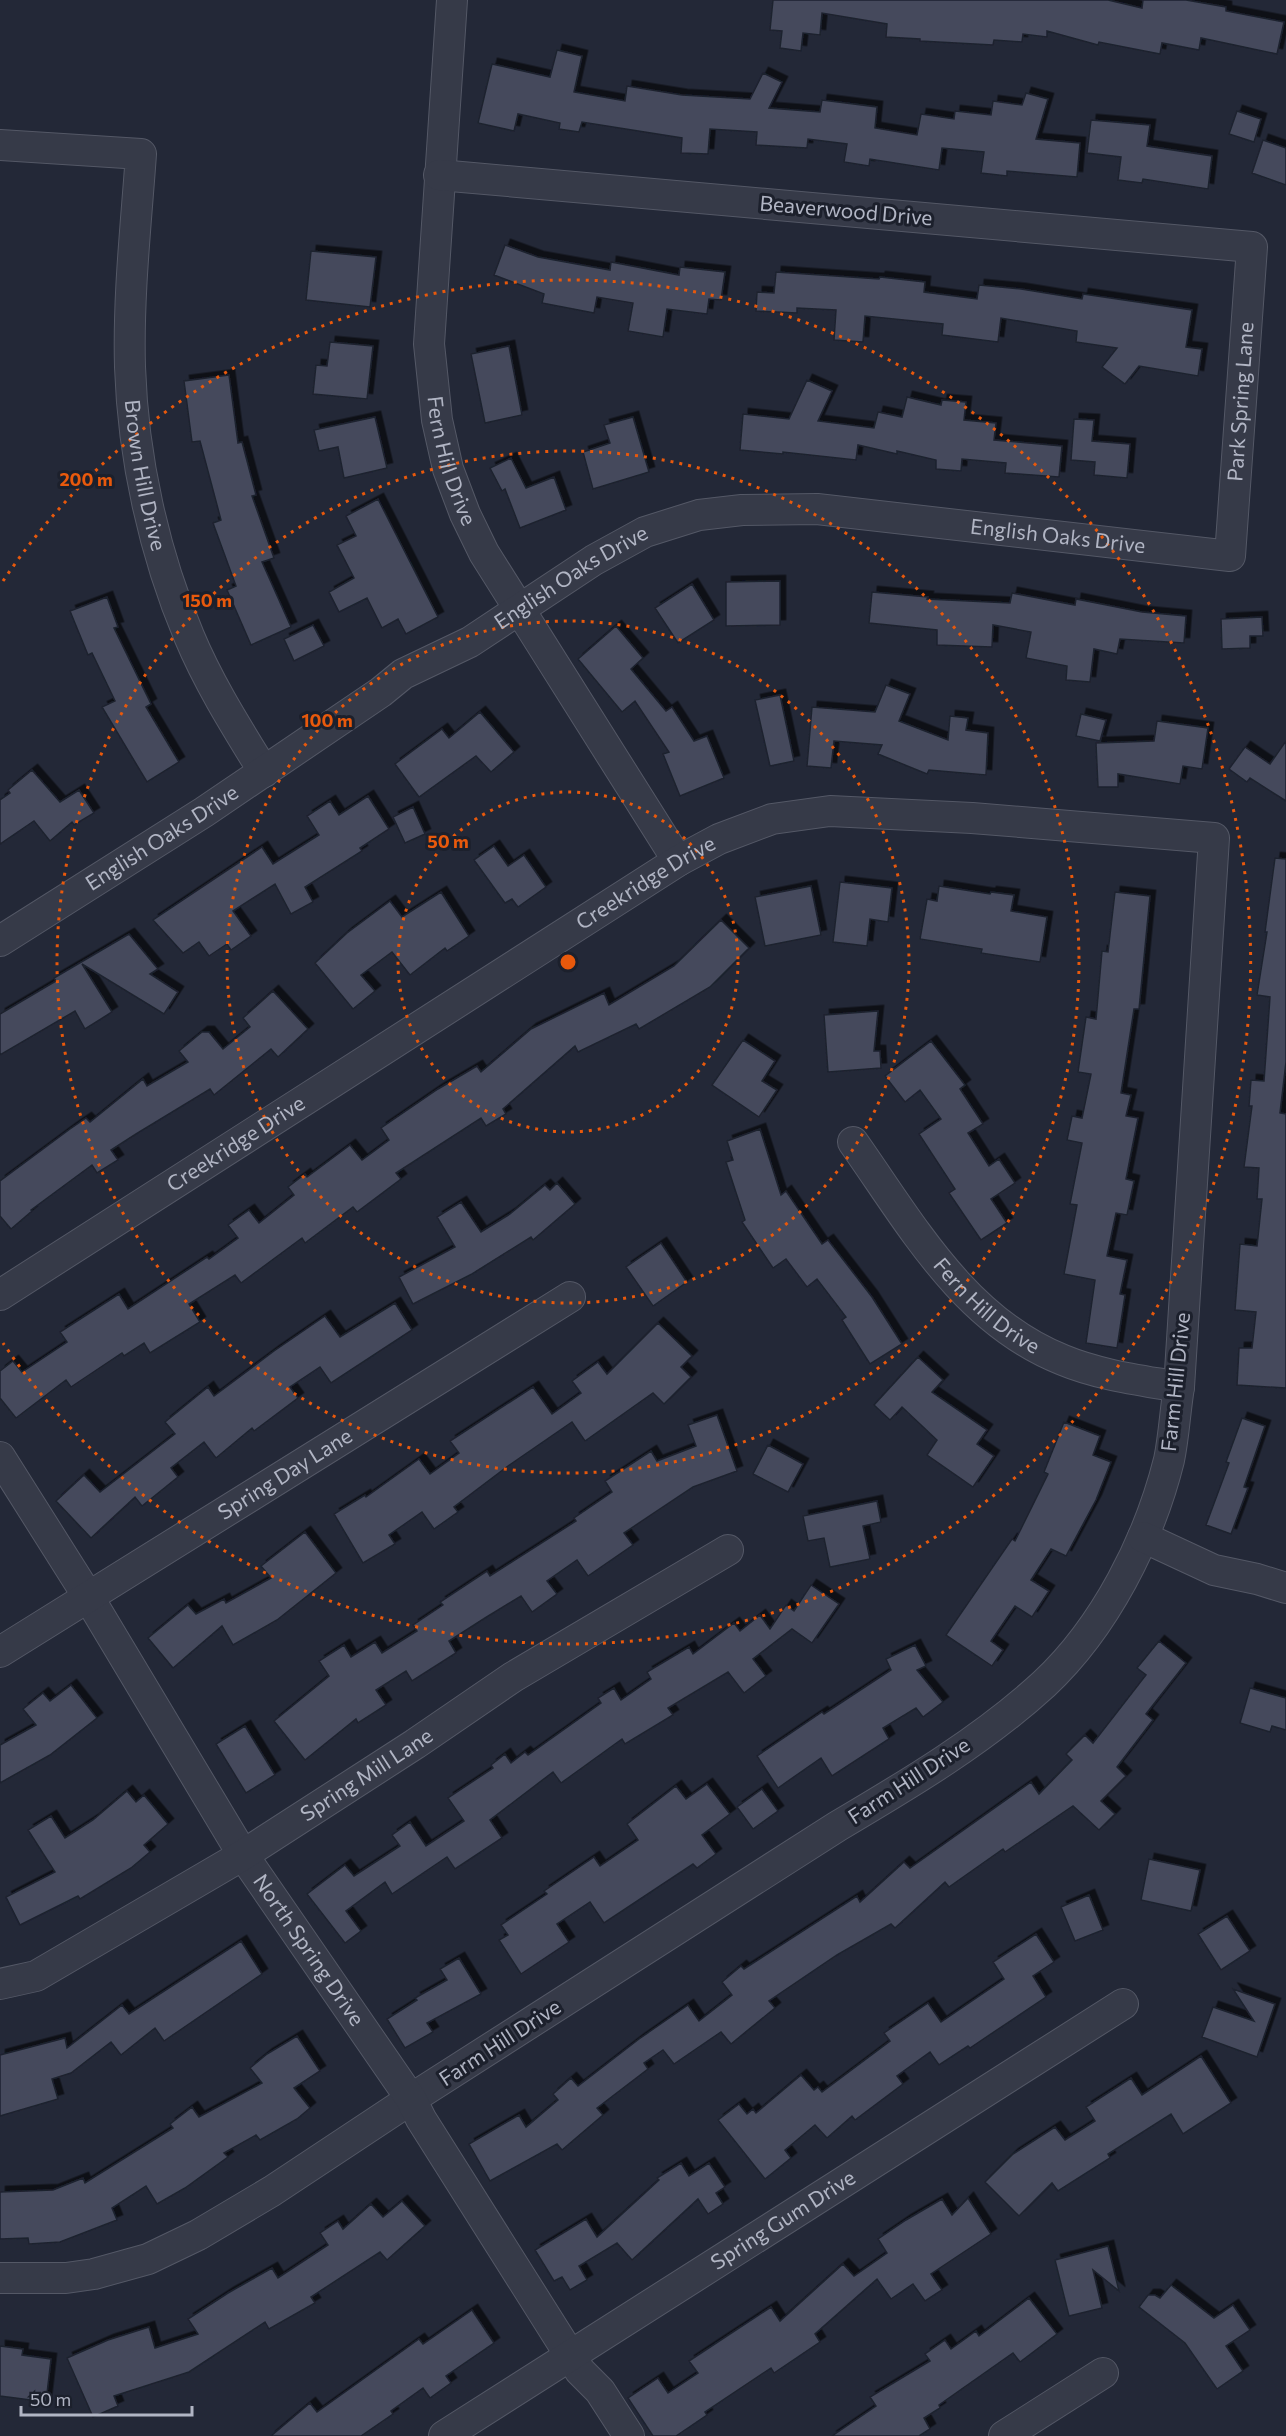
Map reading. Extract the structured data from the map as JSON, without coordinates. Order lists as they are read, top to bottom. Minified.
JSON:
{"streets":{"street":["Beaverwood Drive","Park Spring Lane","Fern Hill Drive","Brown Hill Drive","English Oaks Drive","Creekridge Drive","Farm Hill Drive","Spring Day Lane","Spring Mill Lane","North Spring Drive","Spring Gum Drive"]},"crossings":[["Beaverwood Drive","Park Spring Lane"],["Beaverwood Drive","Fern Hill Drive"],["Park Spring Lane","English Oaks Drive"],["Fern Hill Drive","English Oaks Drive"],["Fern Hill Drive","Creekridge Drive"],["Fern Hill Drive","Farm Hill Drive"],["Brown Hill Drive","English Oaks Drive"],["Creekridge Drive","Farm Hill Drive"],["Farm Hill Drive","North Spring Drive"],["Spring Day Lane","North Spring Drive"],["Spring Mill Lane","North Spring Drive"],["North Spring Drive","Spring Gum Drive"]],"scale_bar":"50 m","rings":["200 m","150 m","100 m","50 m"]}
